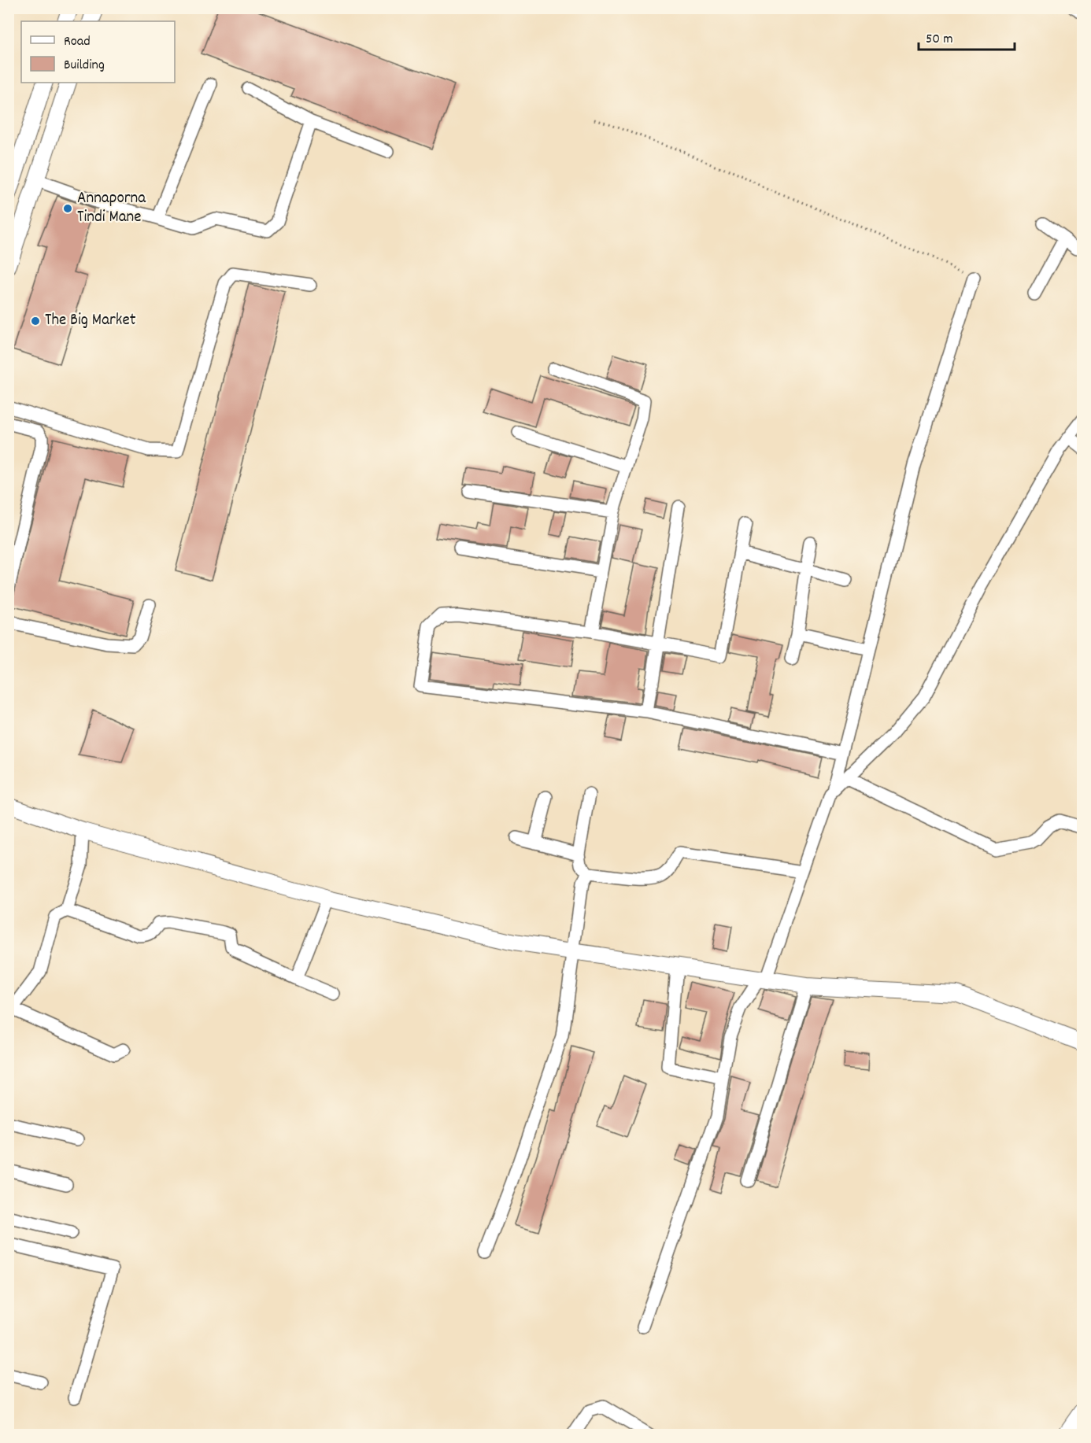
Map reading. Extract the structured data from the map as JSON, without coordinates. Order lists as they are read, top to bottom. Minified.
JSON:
{"places":["Annaporna Tindi Mane","The Big Market"],"legend":["Road","Building"],"scale_bar":"50 m"}
